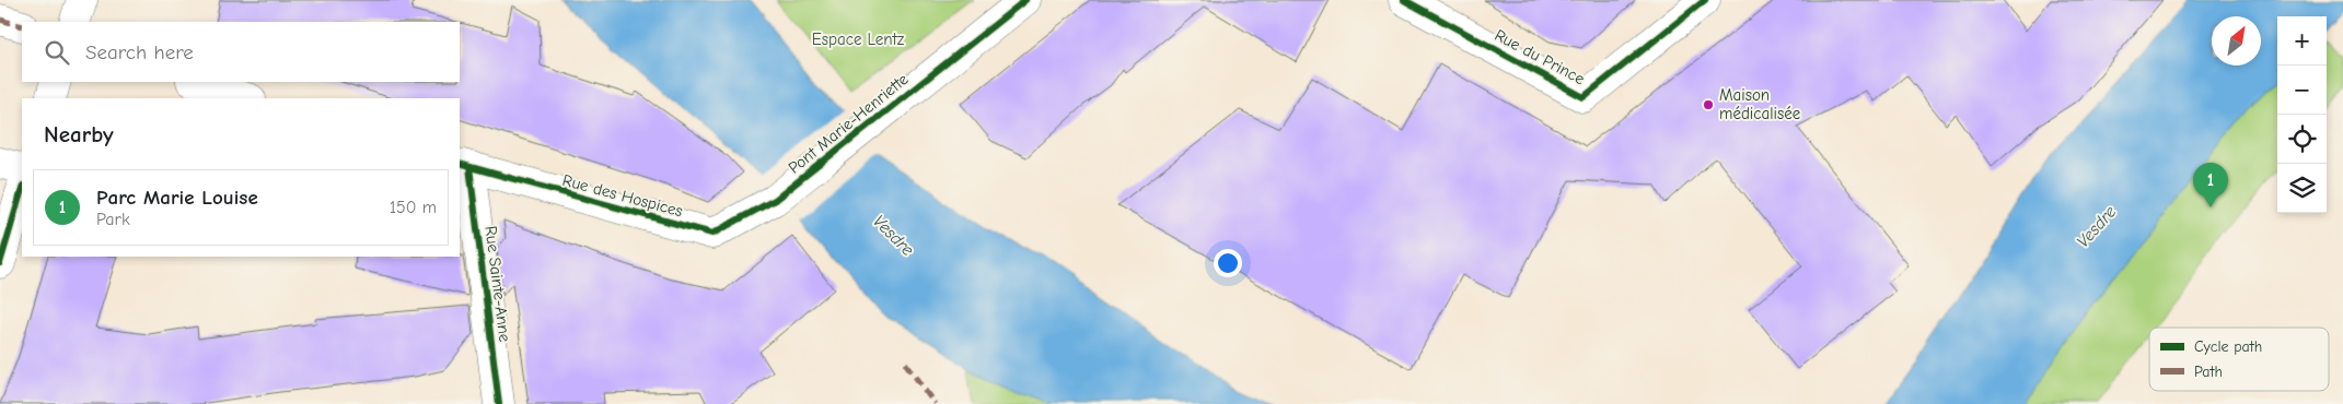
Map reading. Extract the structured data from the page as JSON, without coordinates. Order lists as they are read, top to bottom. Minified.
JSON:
{"streets":{"street":["Rue du Prince","Pont Marie-Henriette","Rue des Hospices","Rue Sainte-Anne"]},"crossings":[["Pont Marie-Henriette","Rue des Hospices"],["Rue des Hospices","Rue Sainte-Anne"]],"water":["Vesdre"],"parks":["Espace Lentz"],"places":["Maison médicalisée"],"legend":["Cycle path","Path"],"north":"top right","page":{"map_buttons":["+","−"],"search":"Search here","heading":"Nearby","pins":"1","list":[{"mark":"1","name":"Parc Marie Louise","note":"Park","value":"150 m"}]}}
